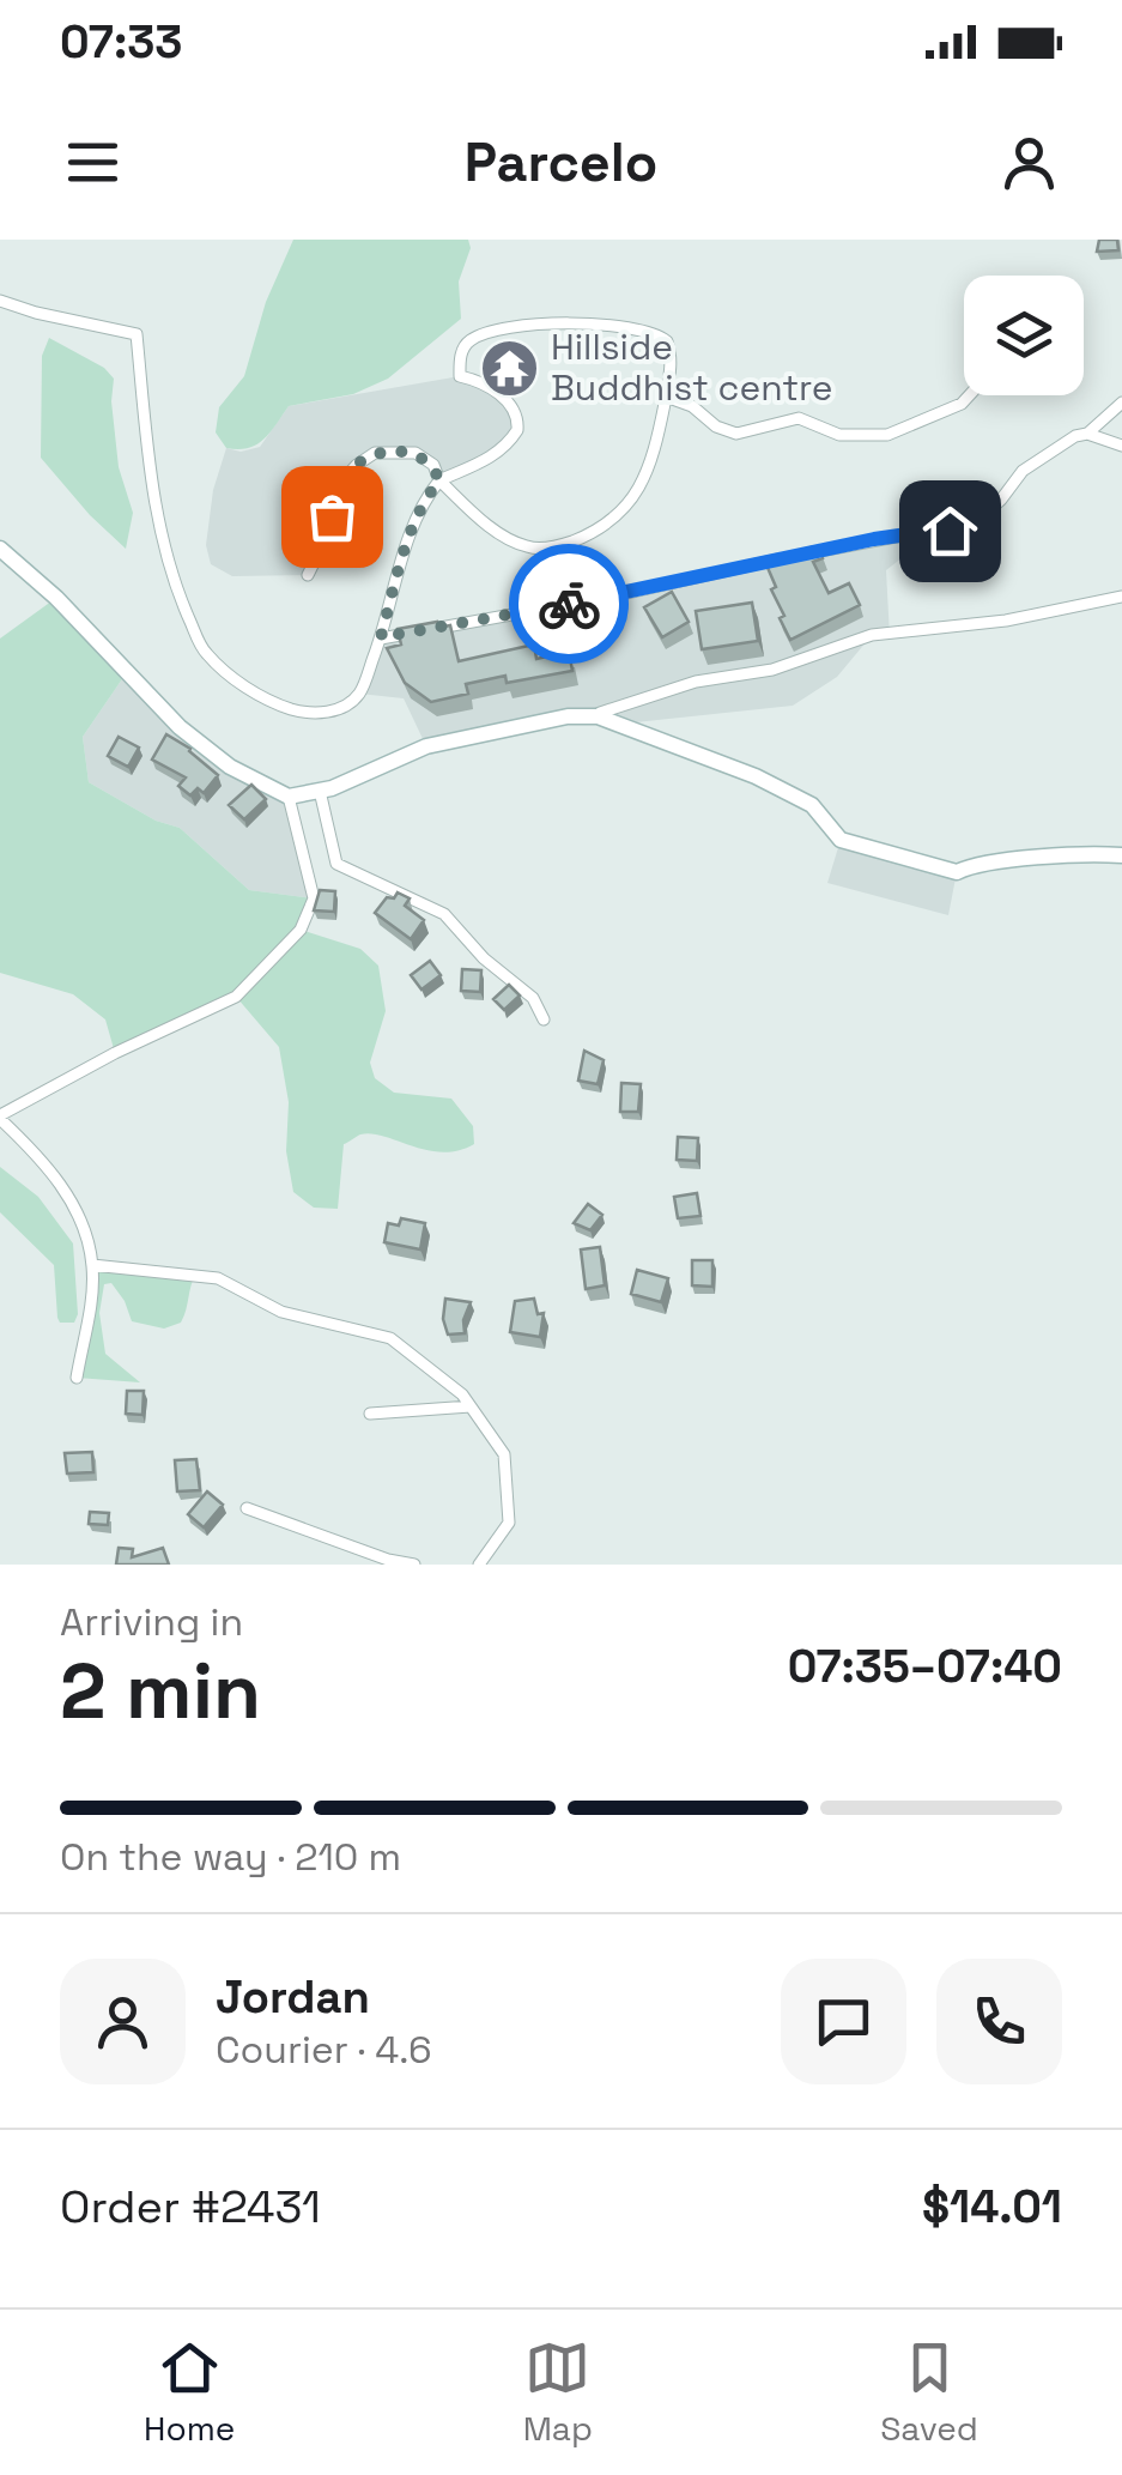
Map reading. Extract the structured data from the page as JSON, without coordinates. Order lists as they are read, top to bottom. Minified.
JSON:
{"places":{"temple":["Hillside Buddhist centre"]},"page":{"status":"07:33","header":"Parcelo","heading":["2 min","Arriving in","07:35–07:40"],"panel":["Jordan","Courier · 4.6","Order #2431","$14.01"],"bar":"On the way · 210 m","tabs":["Home","Map","Saved"]}}
